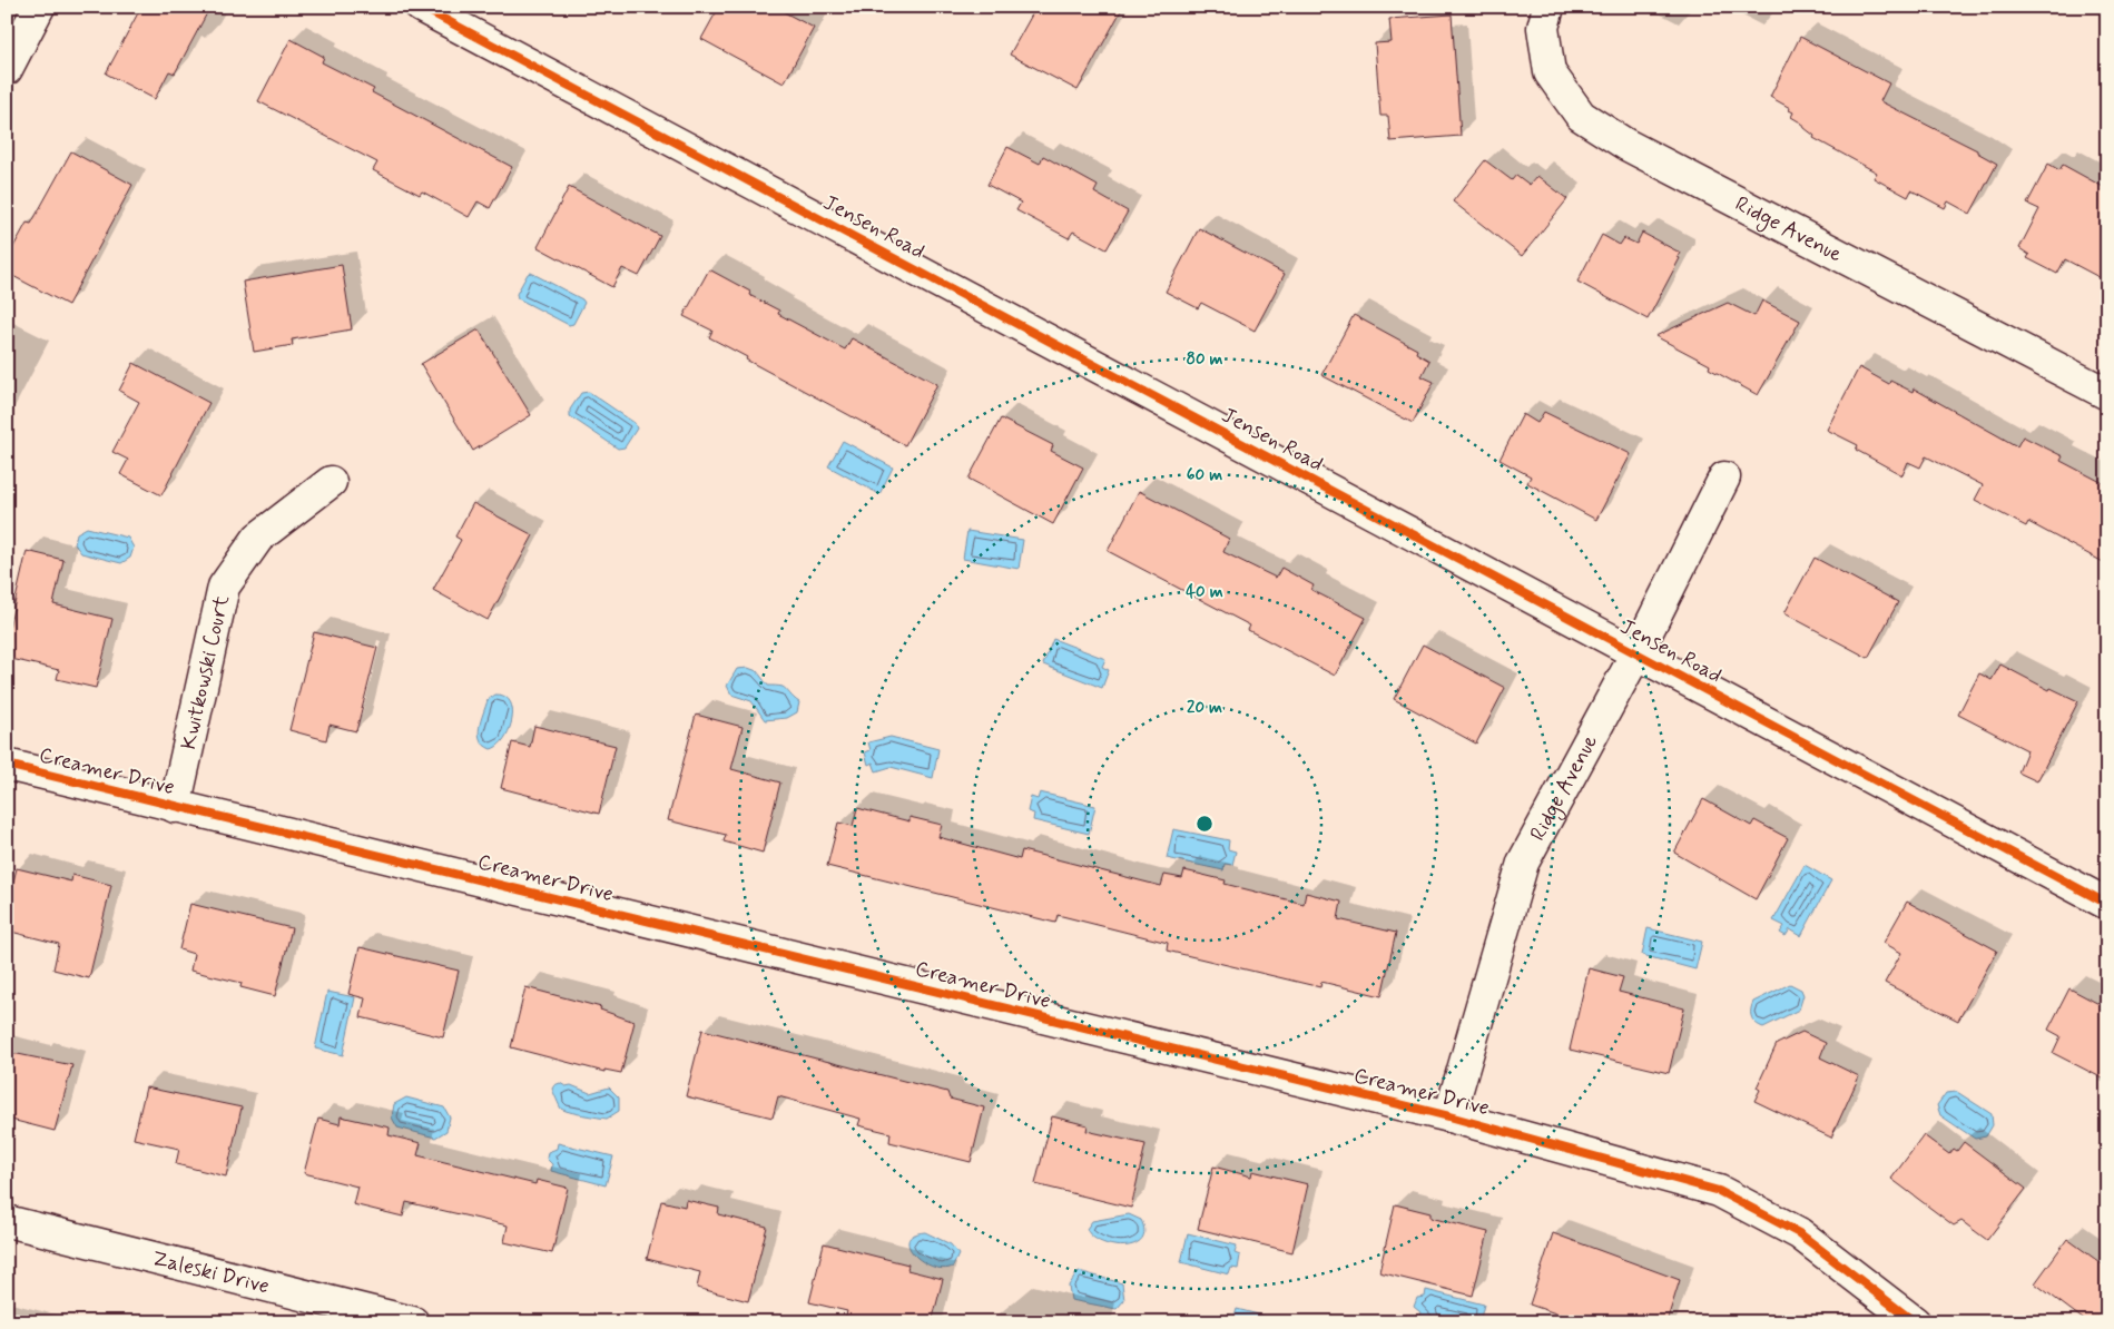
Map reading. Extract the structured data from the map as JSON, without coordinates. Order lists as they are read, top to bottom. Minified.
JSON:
{"streets":{"street":["Jensen Road","Ridge Avenue","Kwitkowski Court","Creamer Drive","Zaleski Drive"]},"crossings":[["Jensen Road","Ridge Avenue"],["Ridge Avenue","Creamer Drive"],["Kwitkowski Court","Creamer Drive"]],"rings":["80 m","60 m","40 m","20 m"]}
